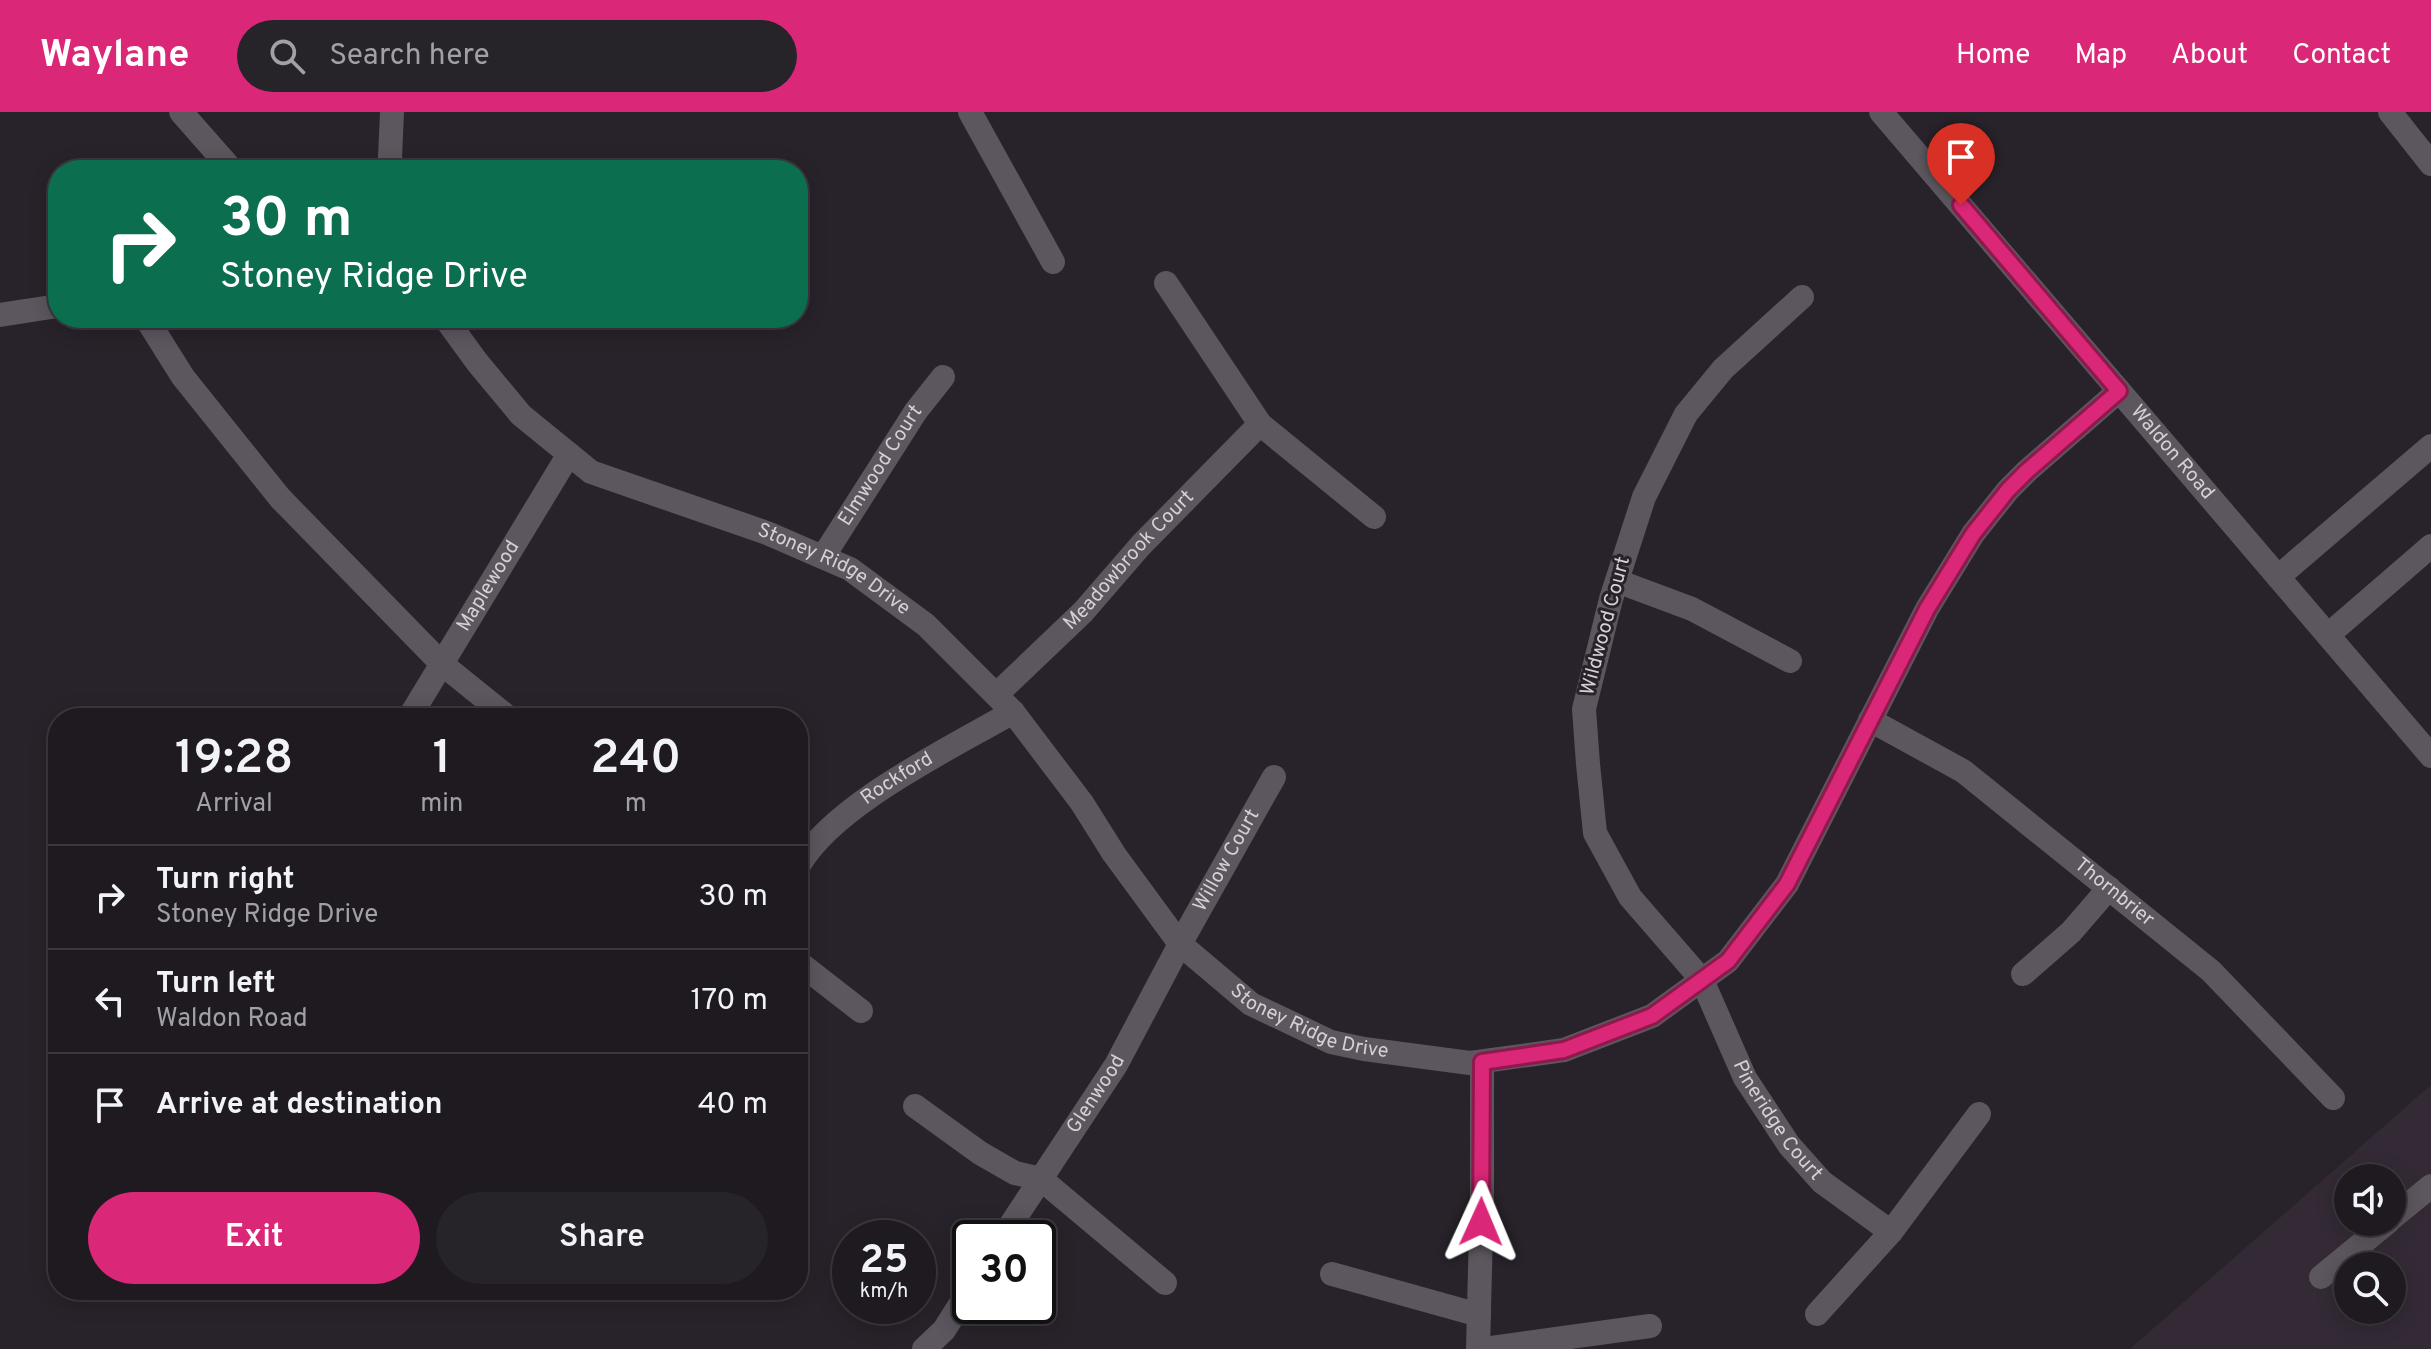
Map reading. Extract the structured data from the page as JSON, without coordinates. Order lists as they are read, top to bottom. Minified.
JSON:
{"streets":{"street":["Waldon Road","Elmwood Court","Meadowbrook Court","Stoney Ridge Drive","Maplewood","Wildwood Court","Rockford","Willow Court","Thornbrier","Glenwood","Pineridge Court"]},"crossings":[["Waldon Road","Stoney Ridge Drive"],["Elmwood Court","Stoney Ridge Drive"],["Meadowbrook Court","Stoney Ridge Drive"],["Meadowbrook Court","Rockford"],["Stoney Ridge Drive","Maplewood"],["Stoney Ridge Drive","Wildwood Court"],["Stoney Ridge Drive","Rockford"],["Stoney Ridge Drive","Willow Court"],["Stoney Ridge Drive","Thornbrier"],["Stoney Ridge Drive","Glenwood"],["Stoney Ridge Drive","Pineridge Court"],["Wildwood Court","Pineridge Court"],["Willow Court","Glenwood"]],"page":{"header":"Waylane","search":"Search here","nav":["Home","Map","About","Contact"],"turn":["30 m","Stoney Ridge Drive"],"eta":["19:28","Arrival","1","min","240","m"],"list":[{"name":"Turn right","note":"Stoney Ridge Drive","value":"30 m"},{"name":"Turn left","note":"Waldon Road","value":"170 m"},{"name":"Arrive at destination","value":"40 m"}],"buttons":["Exit","Share"],"speed":"25 km/h","limit":"30"}}
